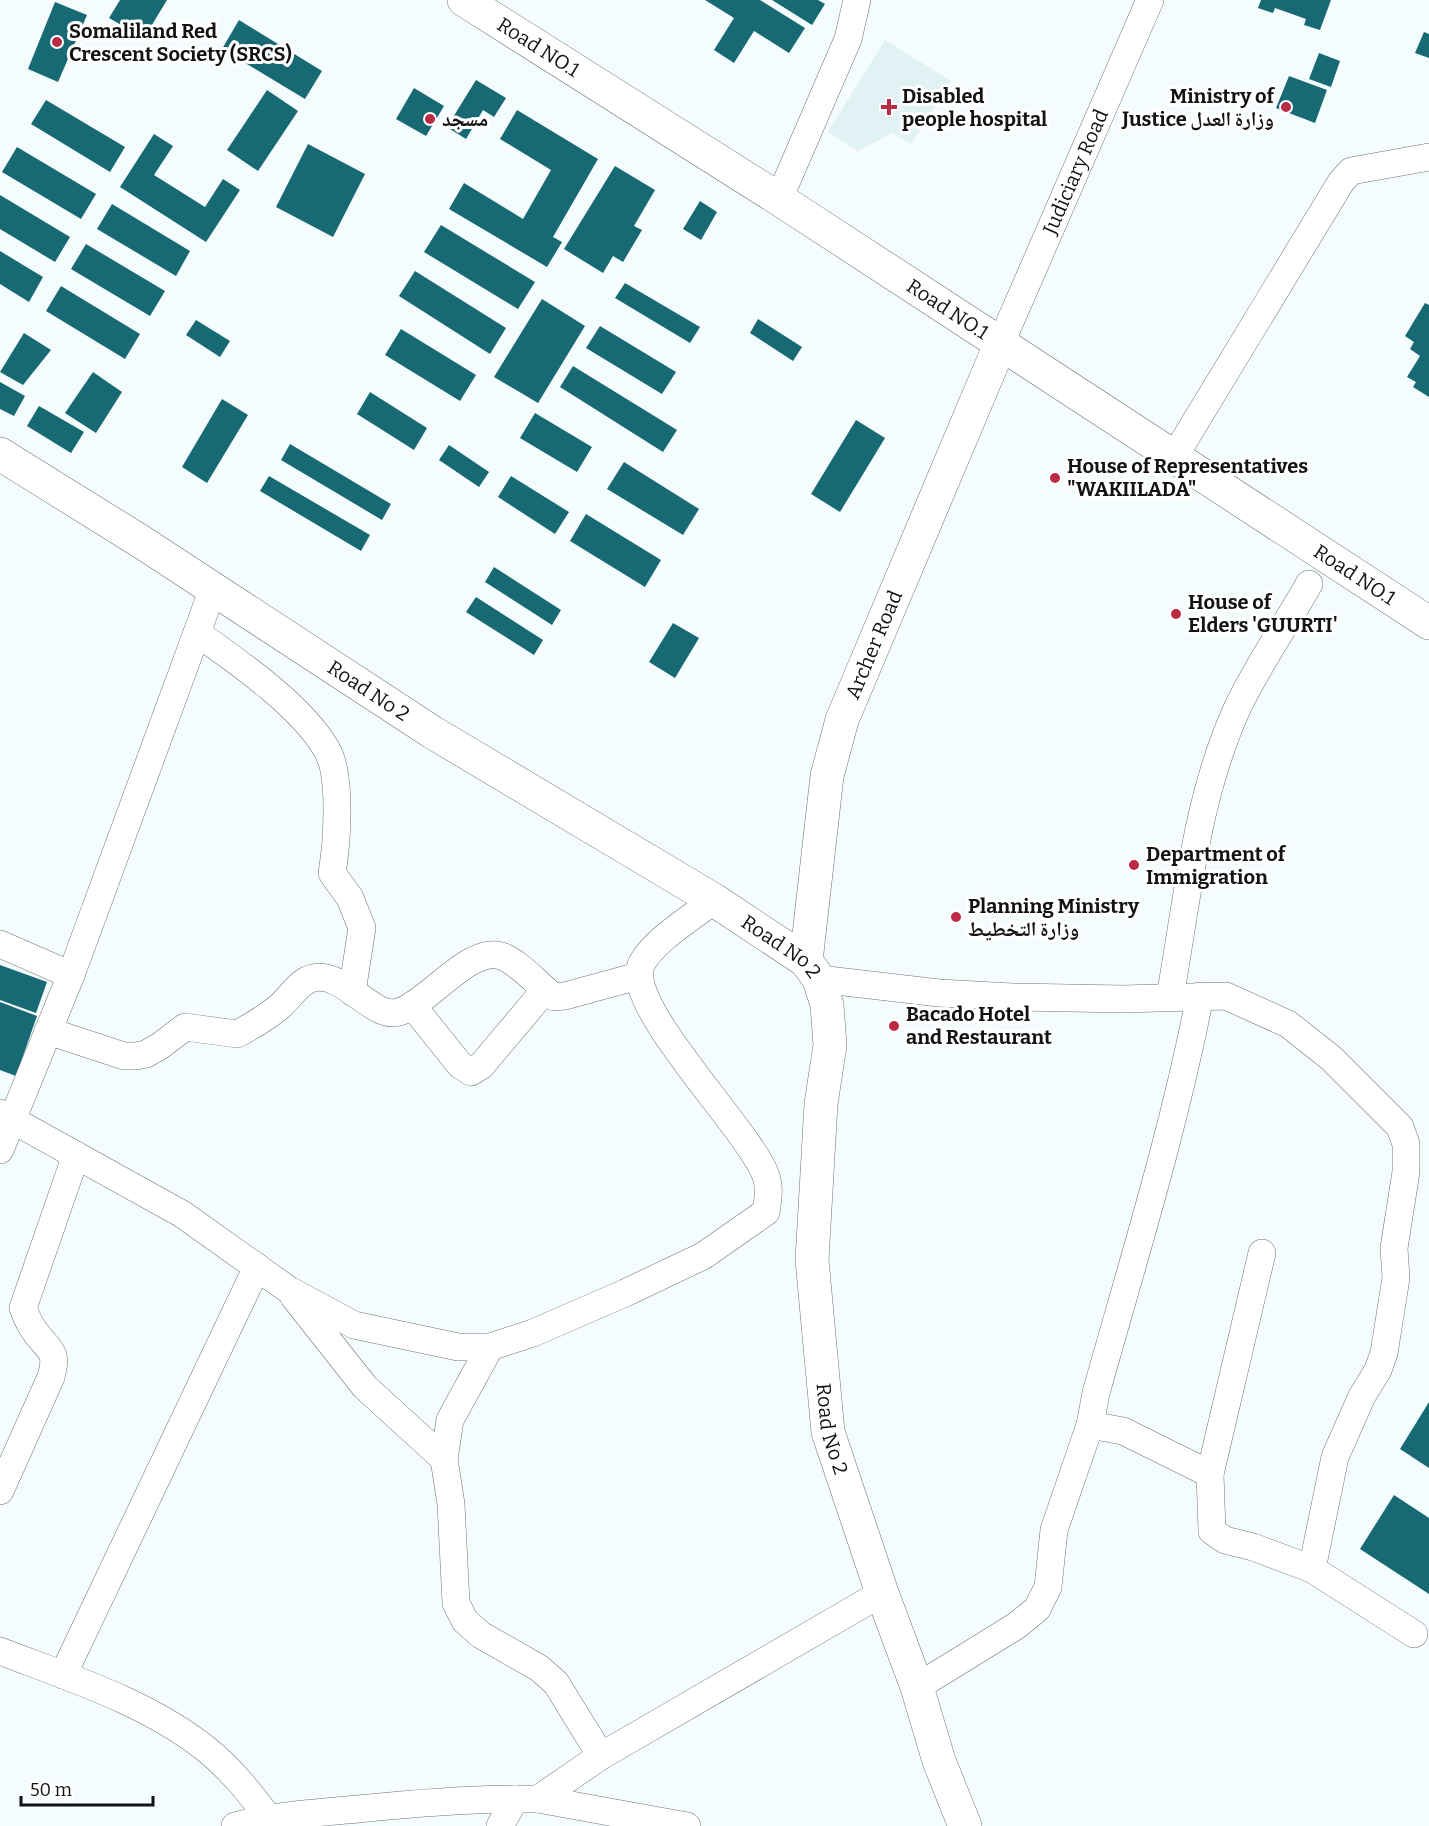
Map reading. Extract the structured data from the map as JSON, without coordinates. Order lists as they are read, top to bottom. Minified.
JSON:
{"streets":{"main road":["Road NO.1","Archer Road","Road No 2"],"street":["Judiciary Road"]},"crossings":[["Road NO.1","Judiciary Road"],["Road NO.1","Archer Road"],["Judiciary Road","Archer Road"],["Archer Road","Road No 2"]],"places":{"other":["Somaliland Red Crescent Society (SRCS)","Ministry of Justice وزارة العدل","مسجد","House of Representatives \"WAKIILADA\"","House of Elders 'GUURTI'","Department of Immigration","Planning Ministry وزارة التخطيط","Bacado Hotel and Restaurant"],"health":["Disabled people hospital"]},"scale_bar":"50 m"}
